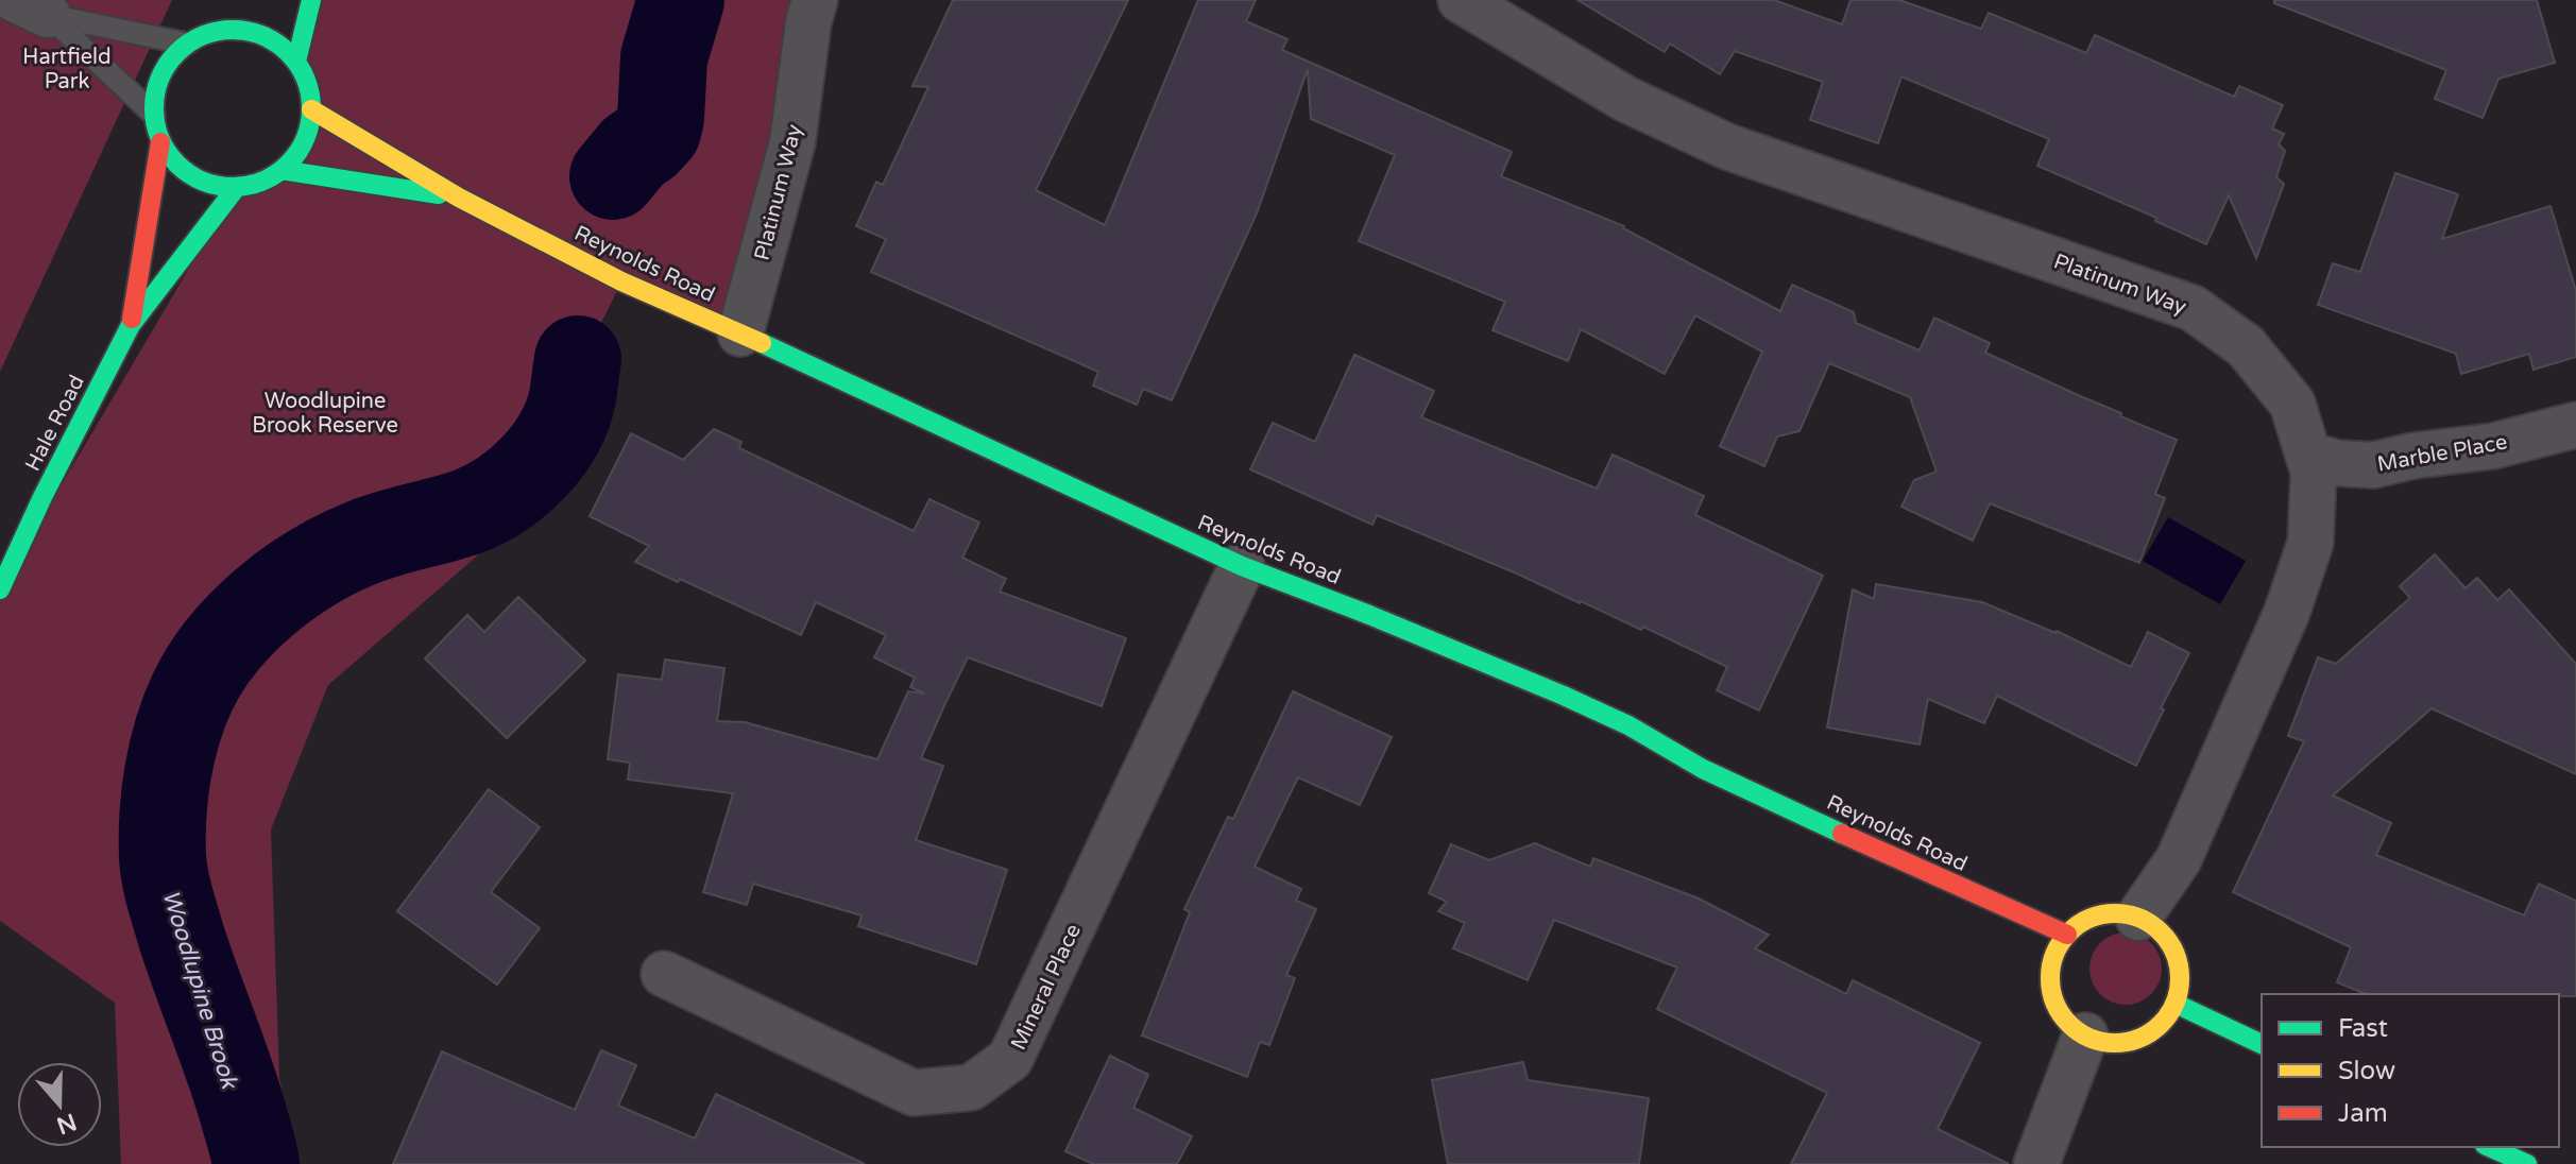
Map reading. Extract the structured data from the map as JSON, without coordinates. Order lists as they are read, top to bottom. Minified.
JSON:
{"streets":{"street":["Platinum Way","Reynolds Road","Hale Road","Marble Place","Mineral Place"]},"crossings":[["Platinum Way","Reynolds Road"],["Platinum Way","Marble Place"],["Reynolds Road","Hale Road"],["Reynolds Road","Mineral Place"]],"water":["Woodlupine Brook"],"parks":["Hartfield Park","Woodlupine Brook Reserve"],"legend":["Fast","Slow","Jam"],"north":"bottom"}
